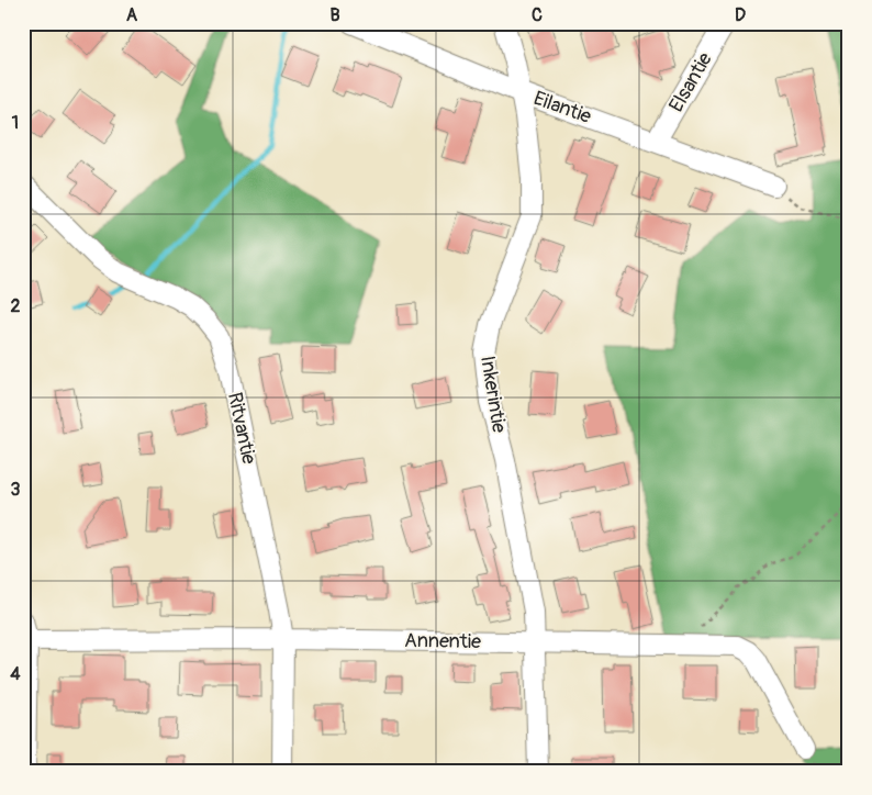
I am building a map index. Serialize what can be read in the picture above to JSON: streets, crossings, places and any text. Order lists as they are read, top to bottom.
{
  "streets": {
    "street": [
      "Elsantie",
      "Eilantie",
      "Inkerintie",
      "Ritvantie",
      "Annentie"
    ]
  },
  "crossings": [
    ["Elsantie", "Eilantie"],
    ["Eilantie", "Inkerintie"],
    ["Inkerintie", "Annentie"],
    ["Ritvantie", "Annentie"]
  ],
  "grid": {
    "columns": [
      "A",
      "B",
      "C",
      "D"
    ],
    "rows": [
      "1",
      "2",
      "3",
      "4"
    ]
  }
}
